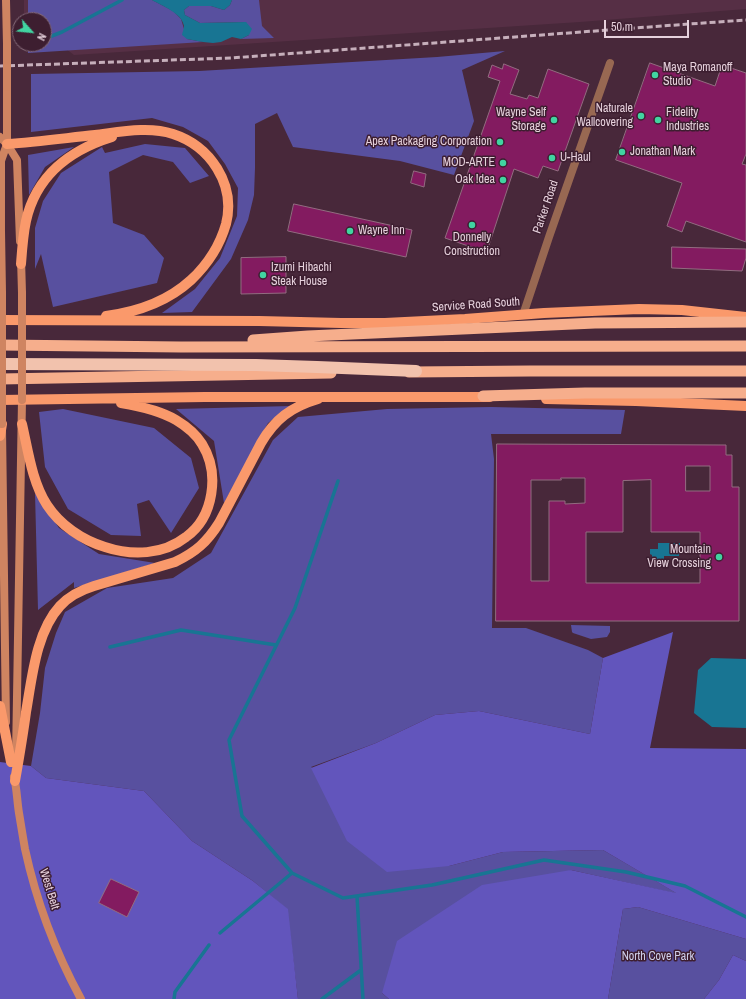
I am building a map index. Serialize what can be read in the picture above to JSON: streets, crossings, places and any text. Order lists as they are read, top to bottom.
{
  "streets": {
    "main road": ["Service Road South", "West Belt"],
    "street": ["Parker Road"]
  },
  "crossings": [
    ["Parker Road", "Service Road South"]
  ],
  "parks": ["North Cove Park"],
  "places": [
    "Maya Romanoff Studio",
    "Naturale Wallcovering",
    "Wayne Self Storage",
    "Fidelity Industries",
    "Apex Packaging Corporation",
    "Jonathan Mark",
    "U-Haul",
    "MOD-ARTE",
    "Oak !dea",
    "Donnelly Construction",
    "Wayne Inn",
    "Izumi Hibachi Steak House",
    "Mountain View Crossing"
  ],
  "scale_bar": "50 m",
  "north": "bottom right"
}
